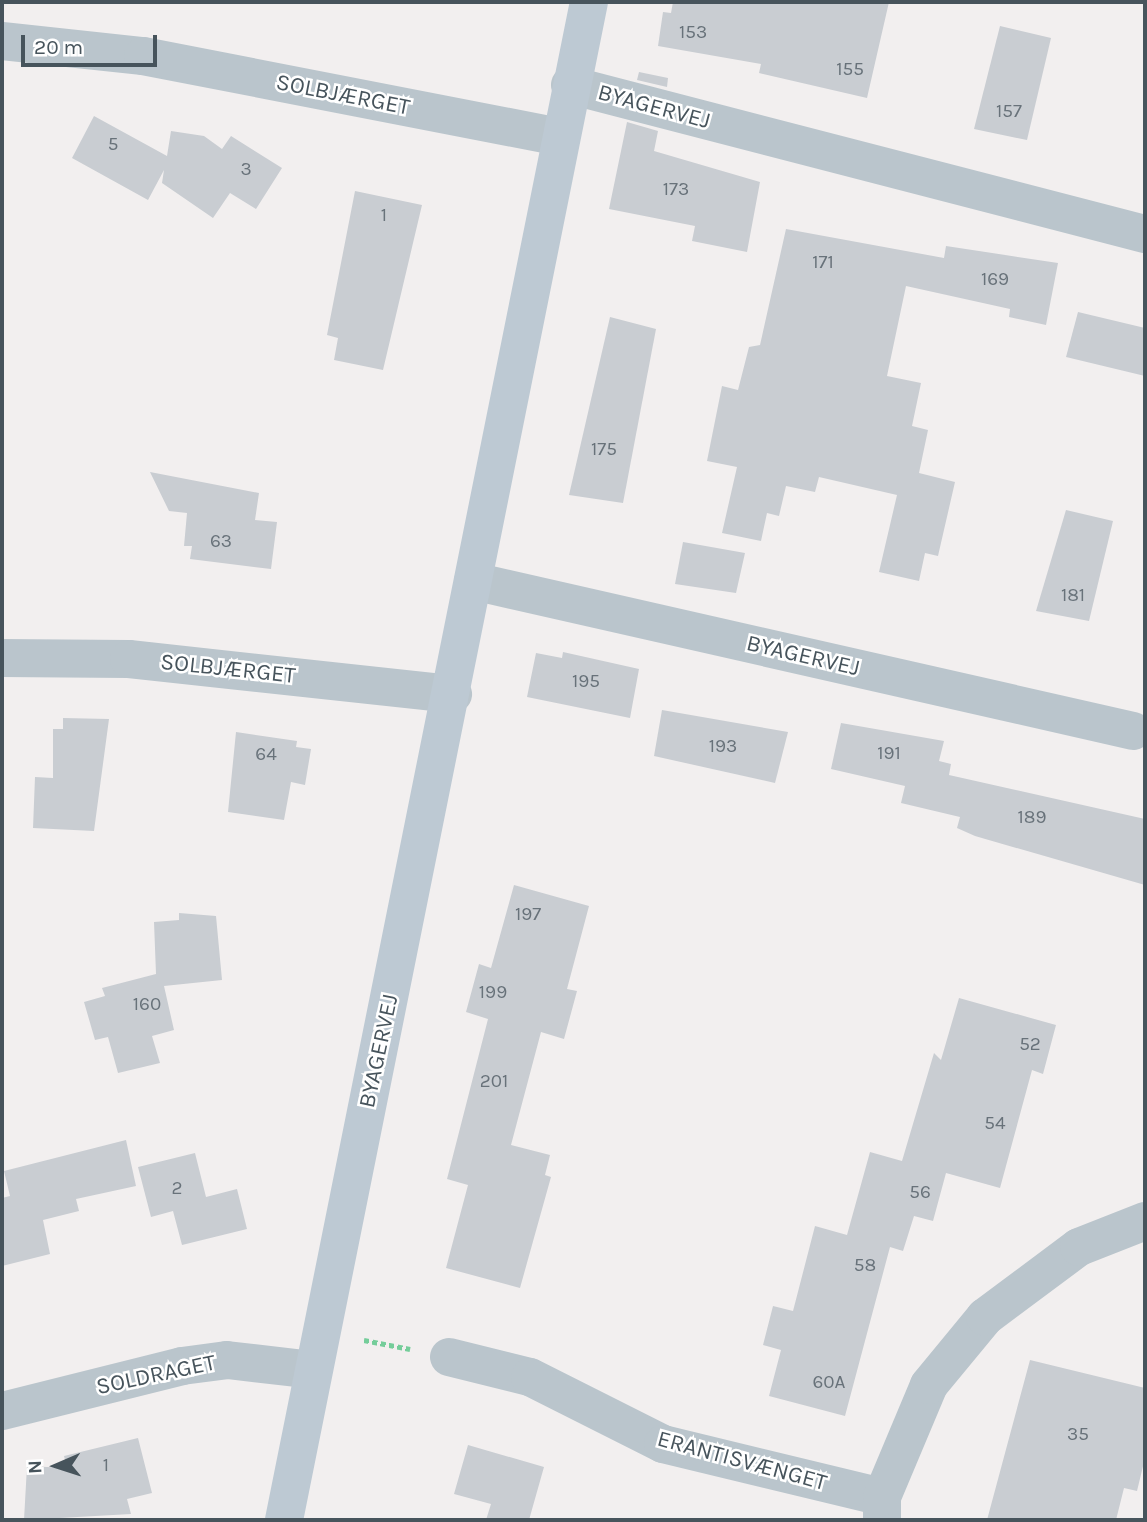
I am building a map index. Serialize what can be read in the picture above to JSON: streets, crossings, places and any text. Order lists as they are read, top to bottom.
{
  "streets": {
    "street": [
      "SOLBJÆRGET",
      "BYAGERVEJ",
      "SOLDRAGET",
      "ERANTISVÆNGET"
    ]
  },
  "crossings": [
    ["SOLBJÆRGET", "BYAGERVEJ"],
    ["BYAGERVEJ", "SOLDRAGET"]
  ],
  "house_numbers": [
    "153",
    "155",
    "157",
    "5",
    "3",
    "173",
    "1",
    "171",
    "169",
    "175",
    "63",
    "181",
    "195",
    "193",
    "191",
    "64",
    "189",
    "197",
    "199",
    "160",
    "52",
    "201",
    "54",
    "2",
    "56",
    "58",
    "60A",
    "35",
    "1"
  ],
  "scale_bar": "20 m",
  "north": "left"
}
